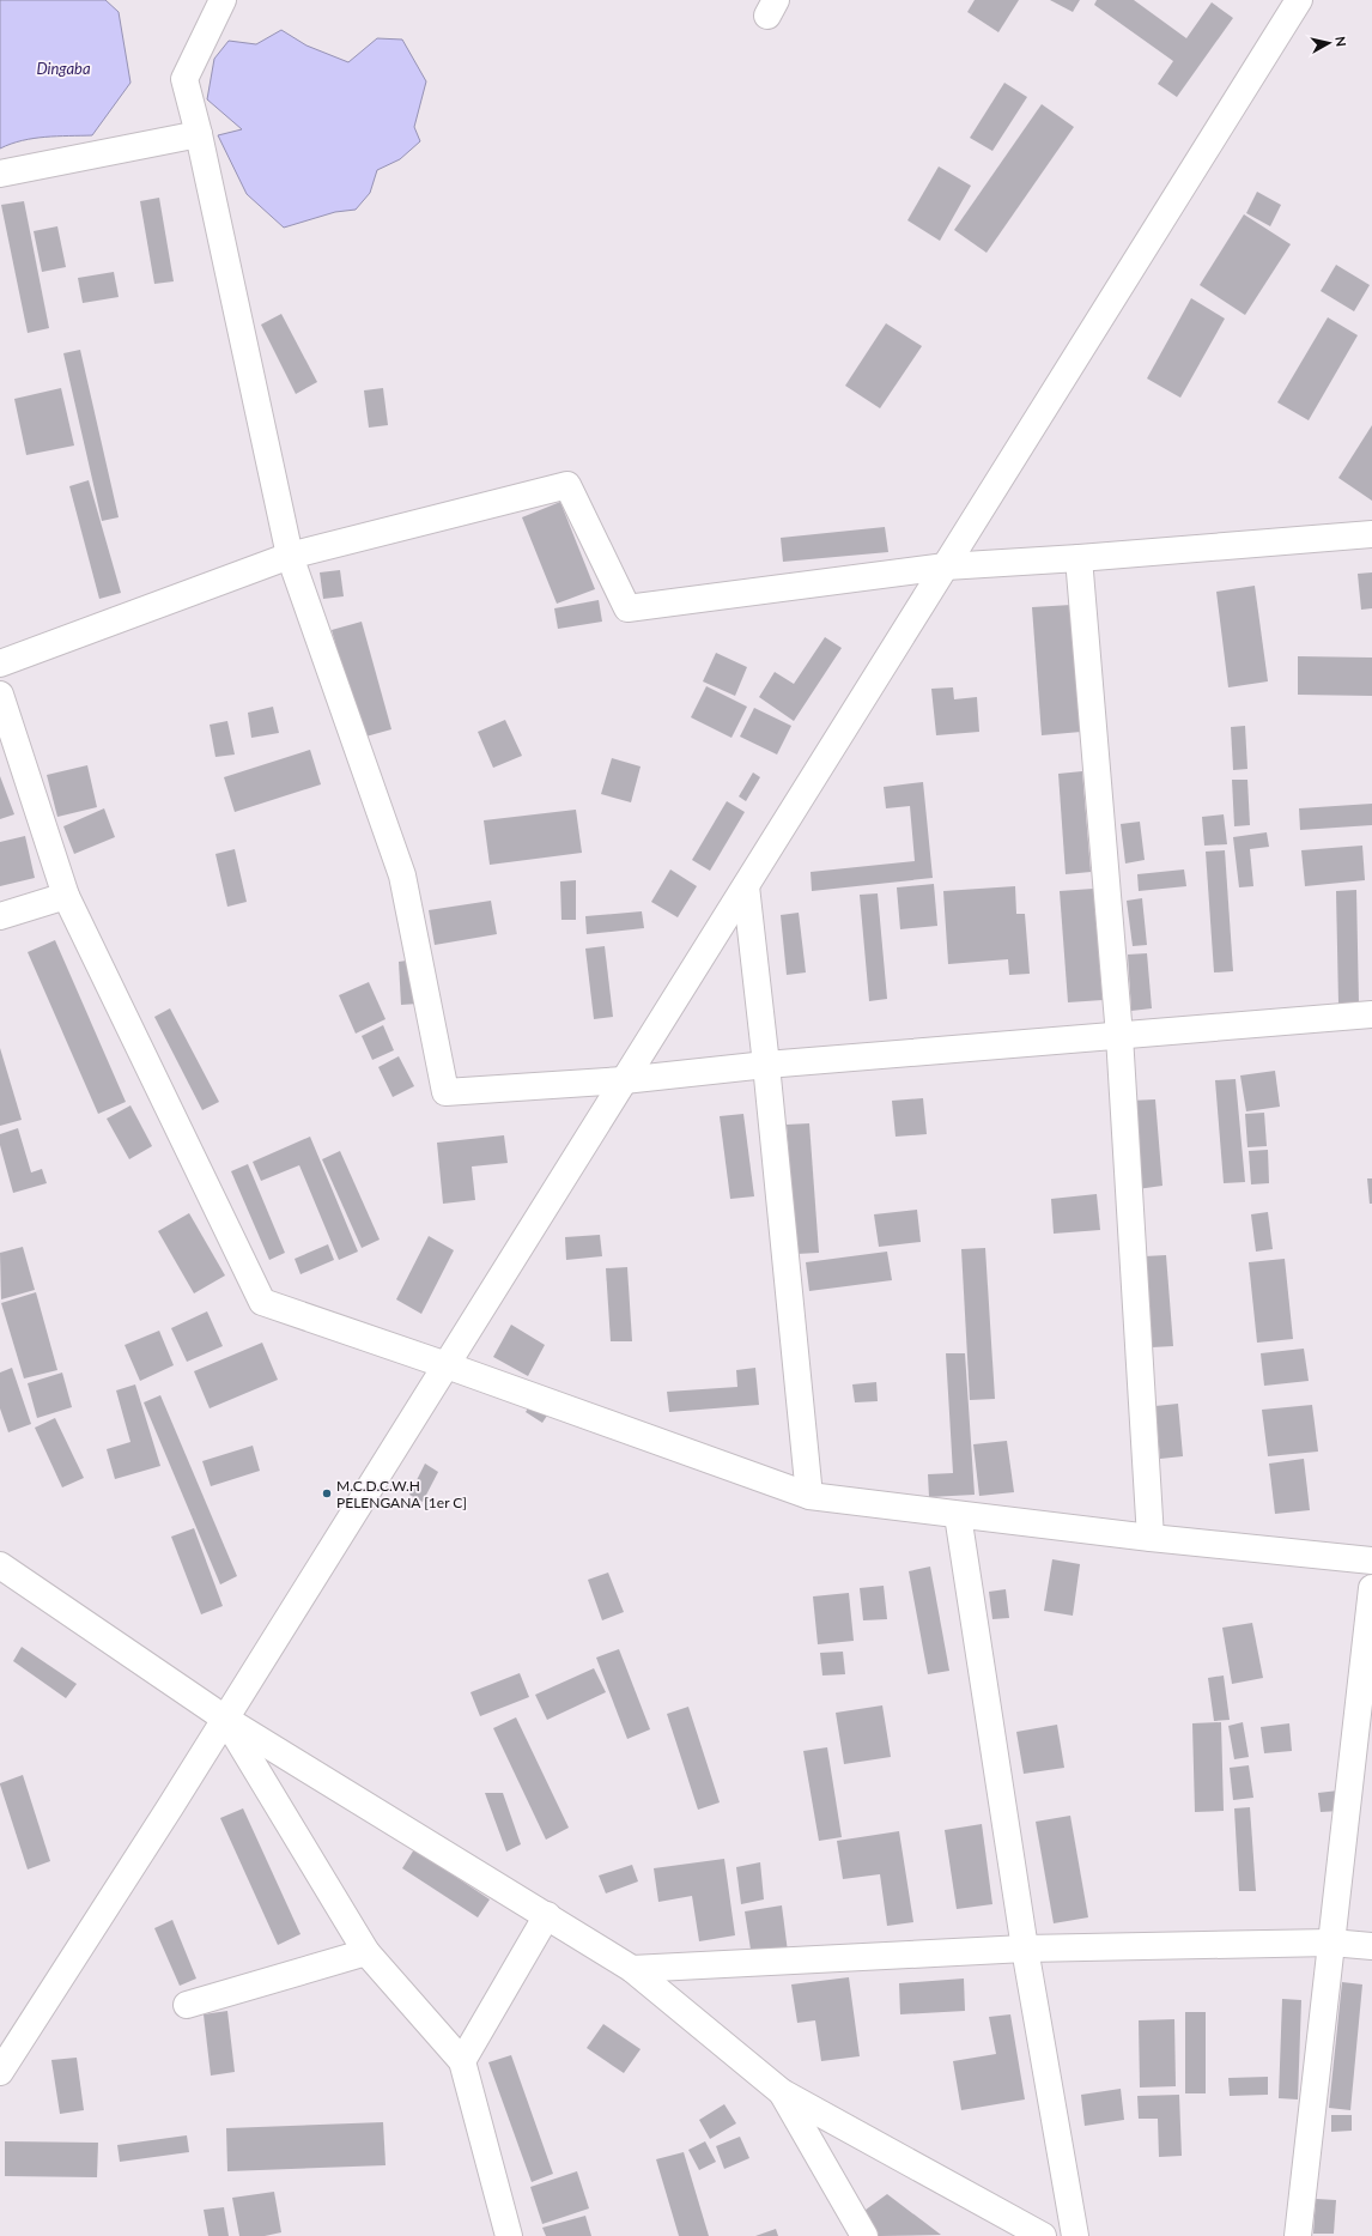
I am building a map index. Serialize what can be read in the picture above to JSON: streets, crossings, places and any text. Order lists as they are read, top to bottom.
{
  "water": ["Dingaba"],
  "places": ["M.C.D.C.W.H PELENGANA [1er C]"],
  "north": "right"
}
